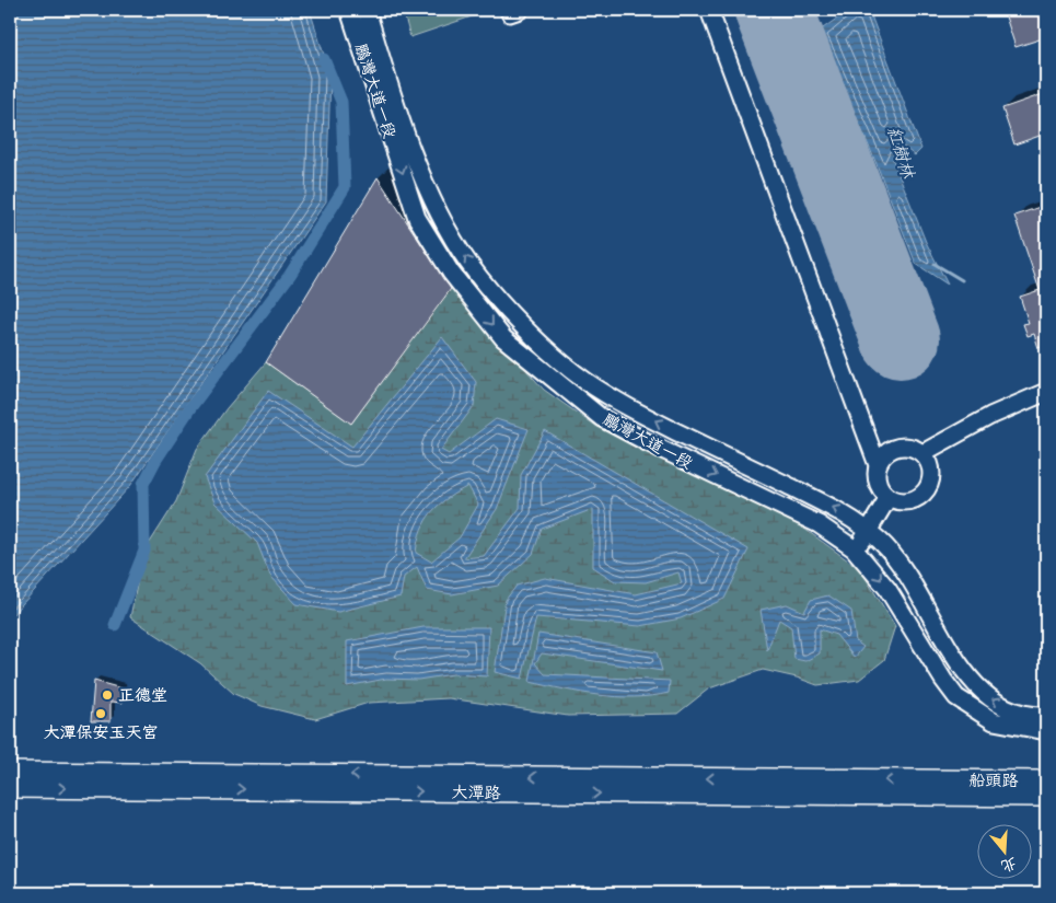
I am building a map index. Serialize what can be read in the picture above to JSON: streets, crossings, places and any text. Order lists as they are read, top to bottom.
{
  "streets": {
    "main road": ["船頭路", "大潭路"],
    "street": ["鵬灣大道一段"]
  },
  "crossings": [
    ["船頭路", "大潭路"]
  ],
  "water": ["紅樹林"],
  "places": ["正德堂", "大潭保安玉天宮"],
  "north": "bottom"
}
